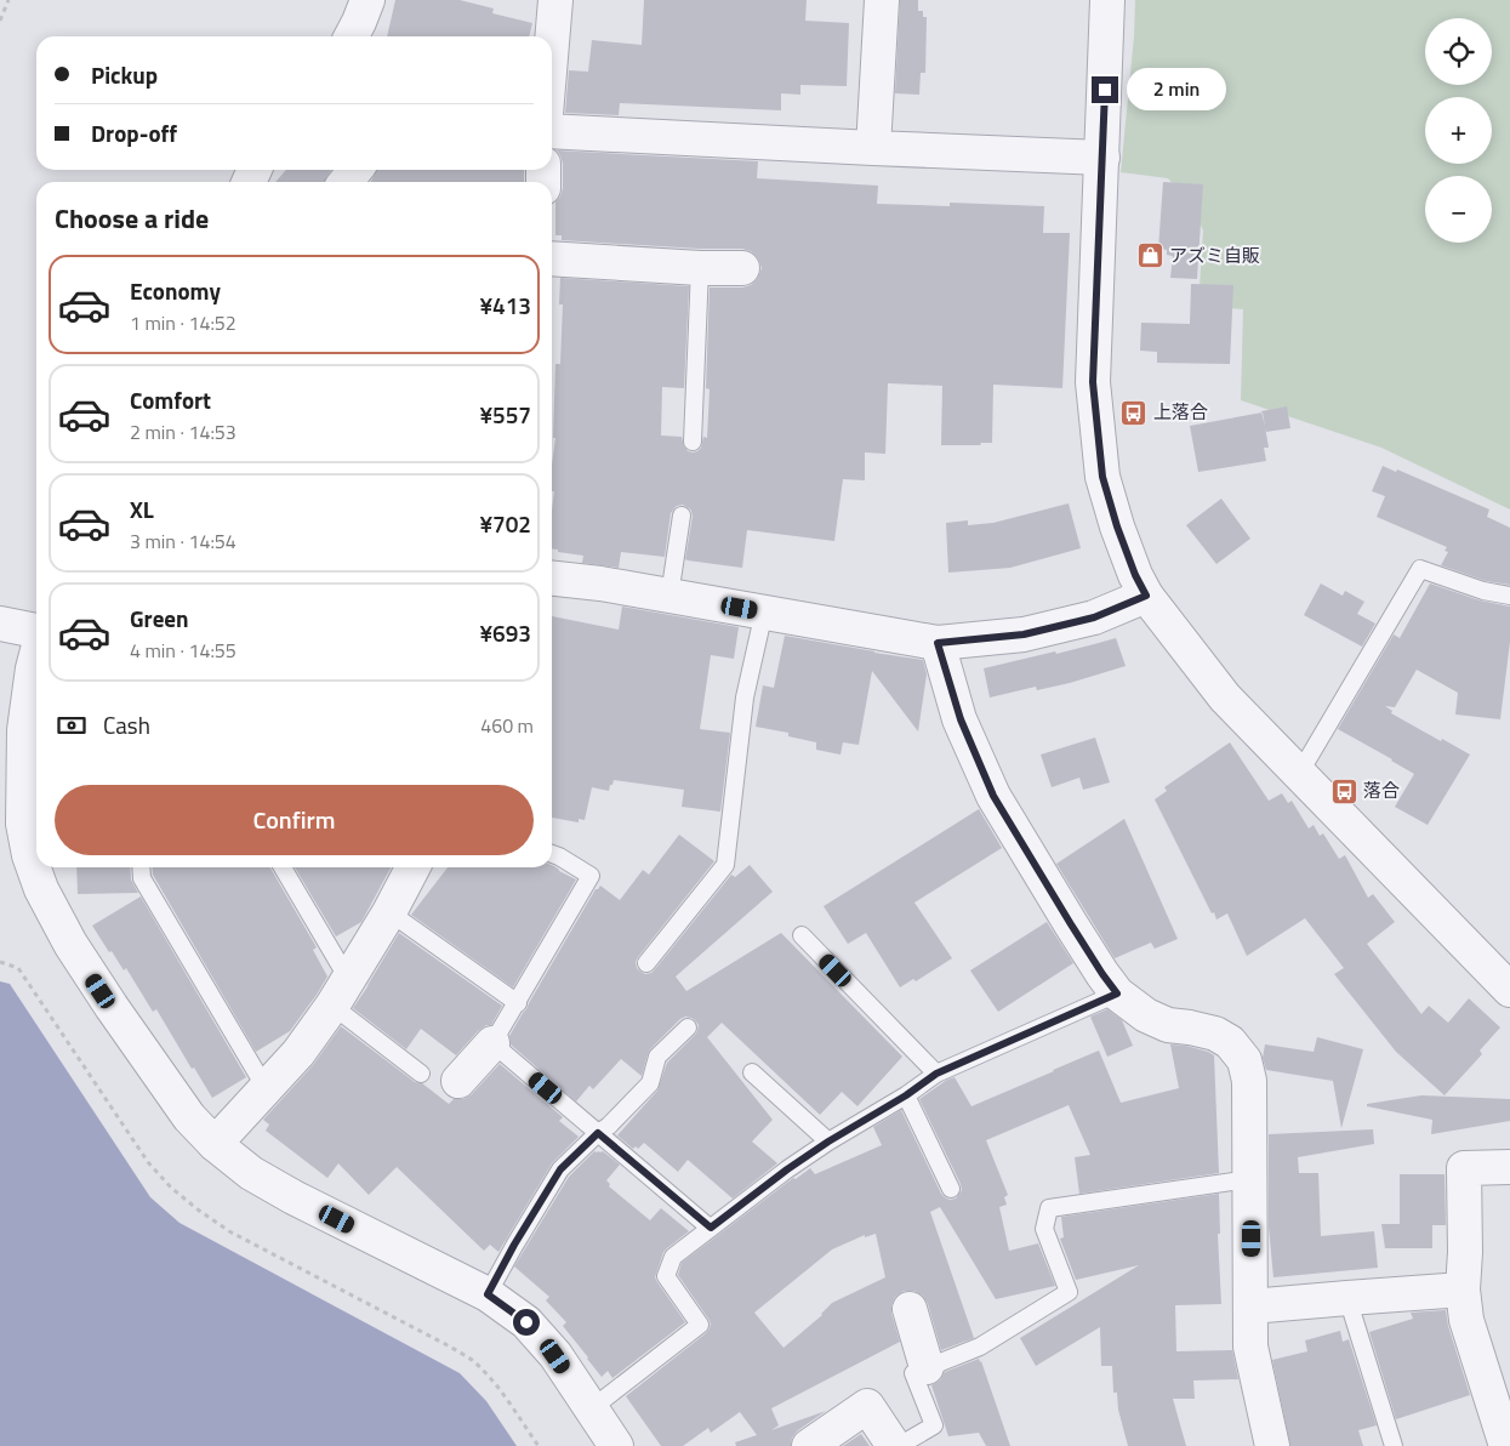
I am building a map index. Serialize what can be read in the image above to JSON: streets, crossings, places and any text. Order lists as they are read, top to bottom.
{
  "places": {
    "shop": ["アズミ自販"],
    "bus stop": ["上落合", "落合"]
  },
  "page": {
    "map_buttons": ["+", "−"],
    "banner": ["Pickup", "Drop-off"],
    "bubble": "2 min",
    "heading": "Choose a ride",
    "list": [
      {
        "name": "Economy",
        "note": "1 min · 14:52",
        "value": "¥413"
      },
      {
        "name": "Comfort",
        "note": "2 min · 14:53",
        "value": "¥557"
      },
      {
        "name": "XL",
        "note": "3 min · 14:54",
        "value": "¥702"
      },
      {
        "name": "Green",
        "note": "4 min · 14:55",
        "value": "¥693"
      }
    ],
    "pay": ["Cash", "460 m"],
    "buttons": "Confirm"
  }
}
